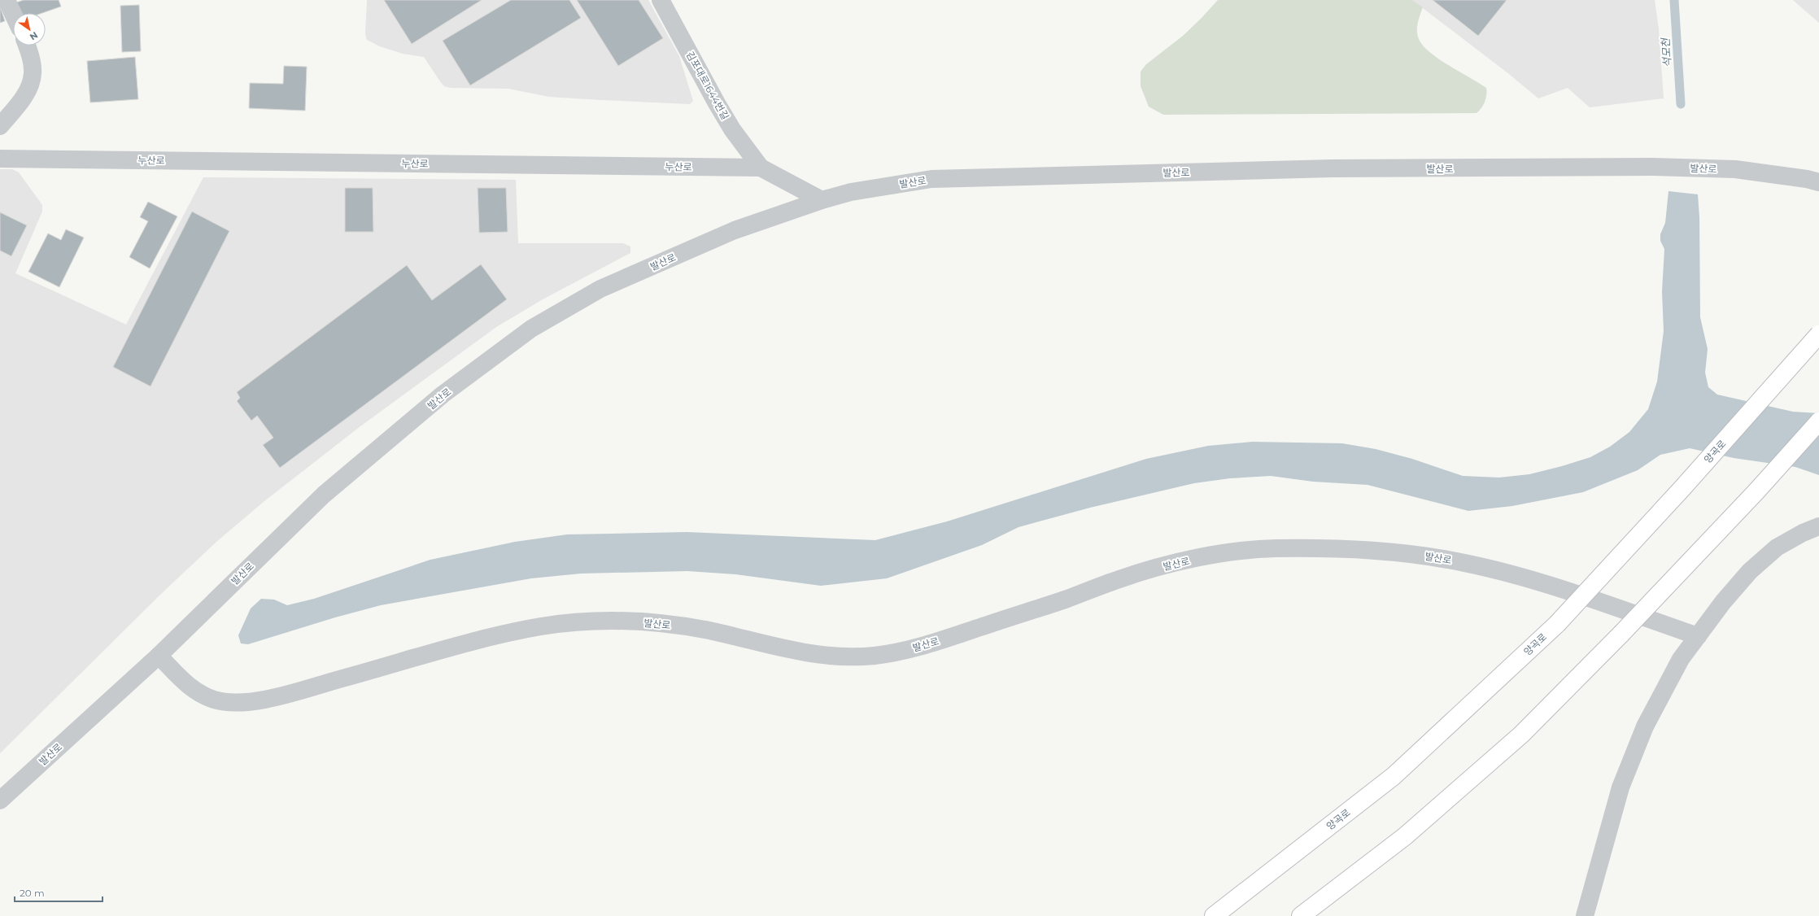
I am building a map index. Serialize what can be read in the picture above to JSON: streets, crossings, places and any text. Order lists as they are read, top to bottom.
{
  "streets": {
    "highway": ["양곡로"],
    "street": ["김포대로1644번길", "누산로", "발산로"]
  },
  "crossings": [
    ["김포대로1644번길", "누산로"],
    ["누산로", "발산로"]
  ],
  "water": ["석모천"],
  "scale_bar": "20 m",
  "north": "bottom right"
}
